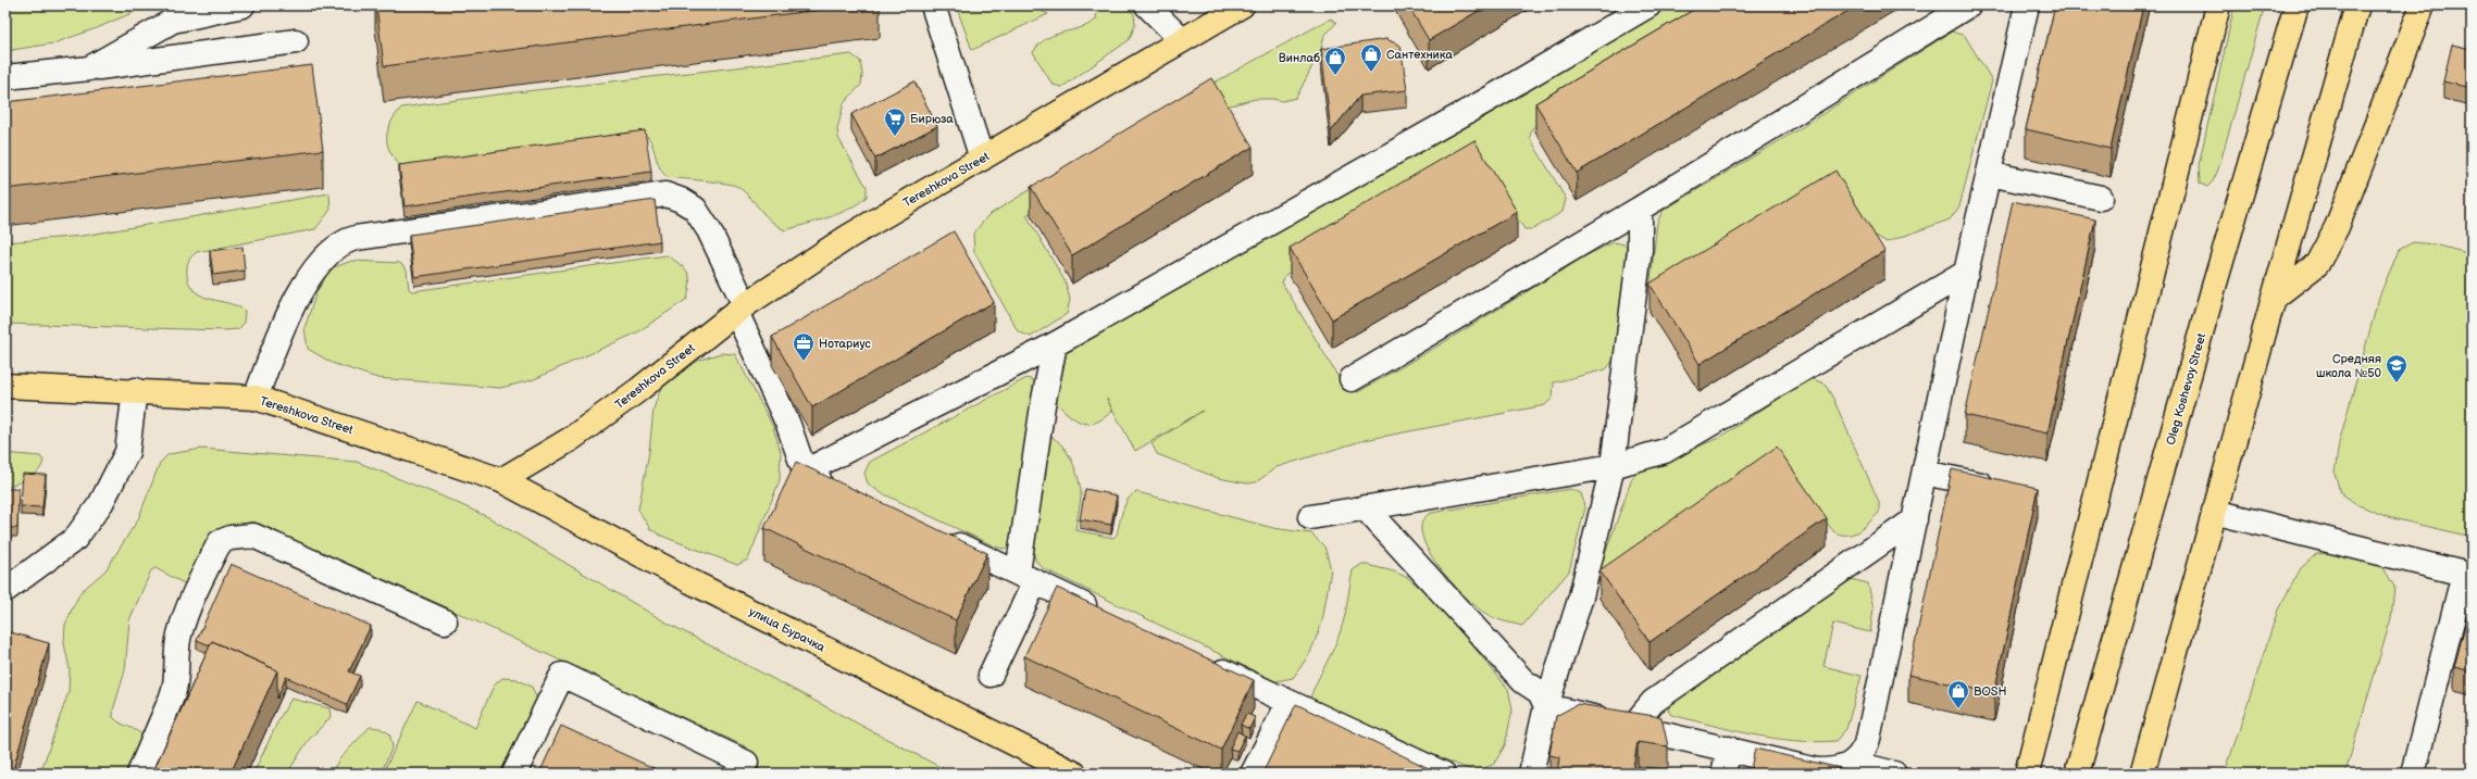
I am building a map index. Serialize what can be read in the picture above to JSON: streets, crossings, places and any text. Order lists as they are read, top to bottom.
{
  "streets": {
    "main road": ["Tereshkova Street", "Oleg Koshevoy Street", "улица Бурачка"]
  },
  "crossings": [
    ["Tereshkova Street", "улица Бурачка"]
  ],
  "places": {
    "shop": ["Сантехника", "Винлаб", "BOSH"],
    "supermarket": ["Бирюза"],
    "office": ["Нотариус"],
    "school or university": ["Средняя школа №50"]
  }
}
